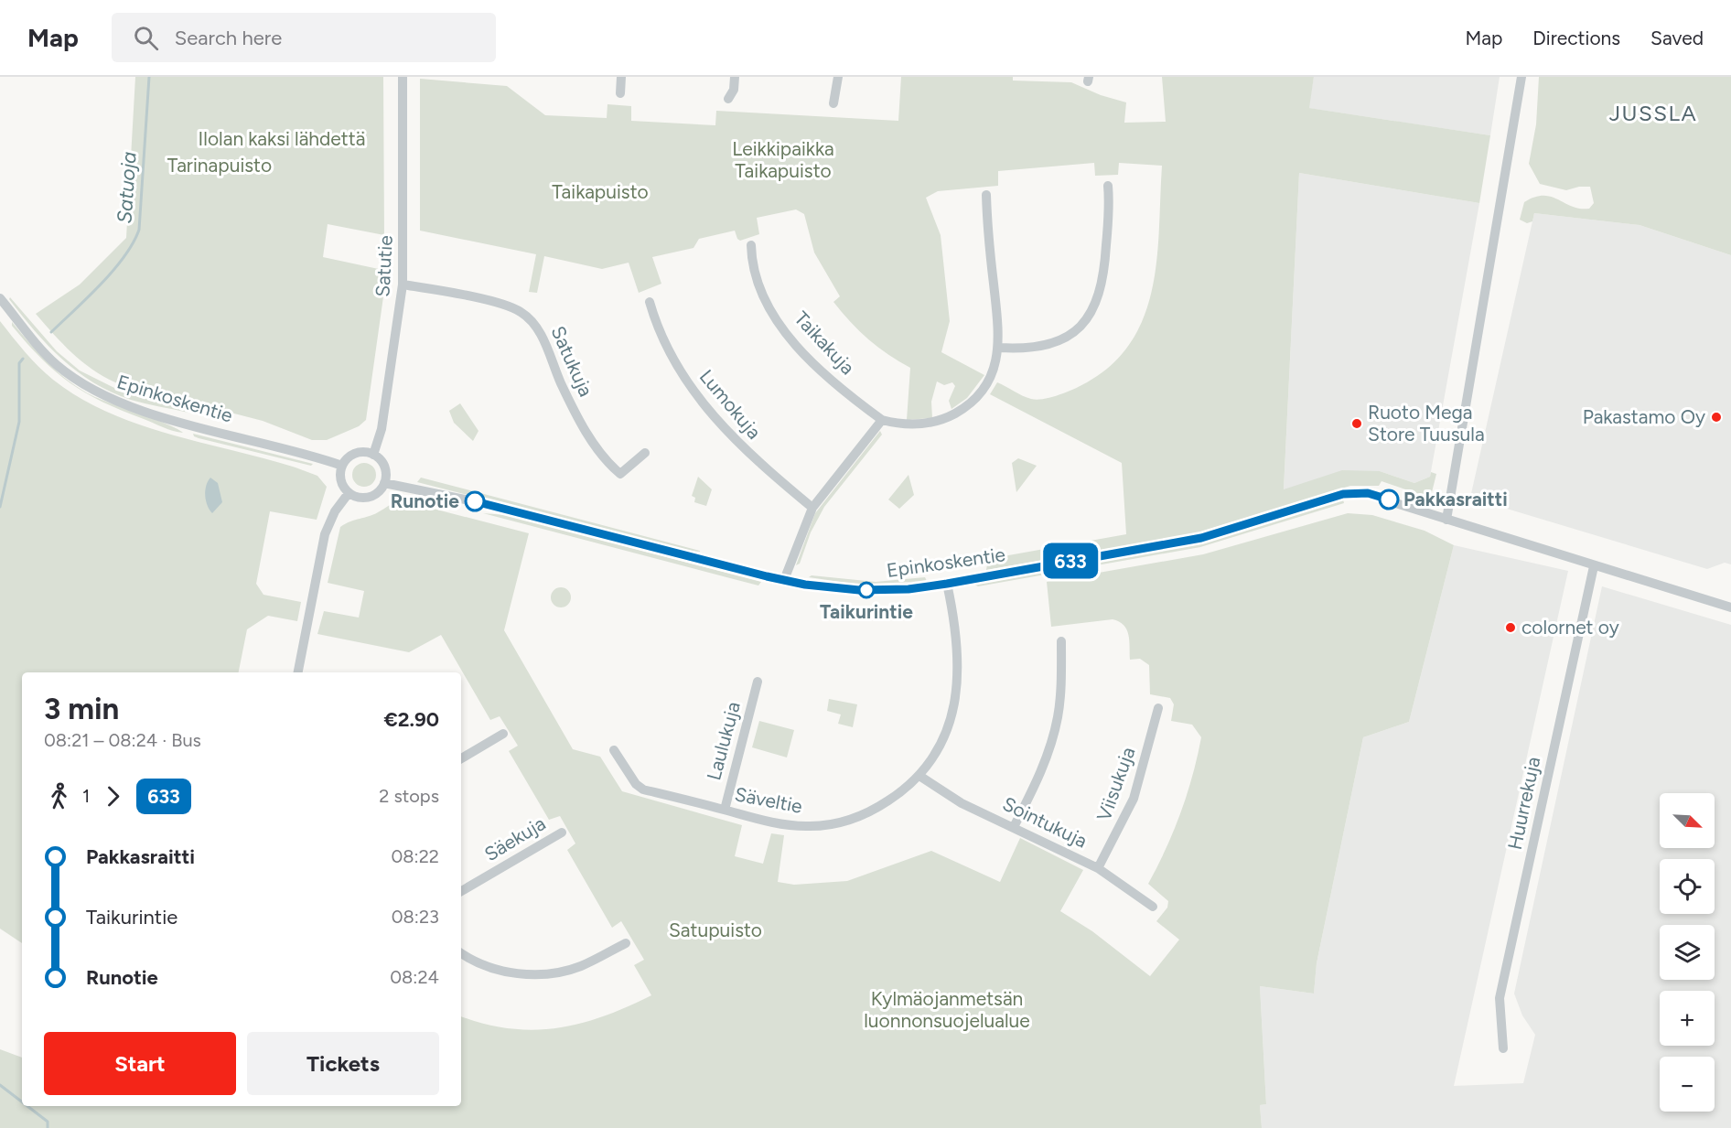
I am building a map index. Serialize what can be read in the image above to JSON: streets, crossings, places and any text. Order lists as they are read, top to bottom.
{
  "streets": {
    "street": [
      "Satutie",
      "Taikakuja",
      "Satukuja",
      "Epinkoskentie",
      "Lumokuja",
      "Laulukuja",
      "Viisukuja",
      "Säveltie",
      "Huurrekuja",
      "Sointukuja",
      "Säekuja"
    ]
  },
  "crossings": [
    ["Satutie", "Satukuja"],
    ["Satutie", "Epinkoskentie"],
    ["Epinkoskentie", "Säveltie"],
    ["Laulukuja", "Säveltie"],
    ["Viisukuja", "Sointukuja"],
    ["Säveltie", "Sointukuja"]
  ],
  "districts": ["JUSSLA"],
  "water": ["Satuoja"],
  "parks": [
    "Ilolan kaksi lähdettä",
    "Leikkipaikka Taikapuisto",
    "Tarinapuisto",
    "Taikapuisto",
    "Satupuisto",
    "Kylmäojanmetsän luonnonsuojelualue"
  ],
  "places": [
    "Pakastamo Oy",
    "Ruoto Mega Store Tuusula",
    "Pakkasraitti",
    "Runotie",
    "Taikurintie",
    "colornet oy"
  ],
  "lines": ["bus line 633"],
  "north": "bottom right",
  "page": {
    "header": "Map",
    "search": "Search here",
    "nav": ["Map", "Directions", "Saved"],
    "on_map": "633",
    "heading": ["3 min", "08:21 – 08:24 · Bus", "€2.90"],
    "legs": ["1", "633", "2 stops"],
    "map_buttons": ["+", "−"],
    "list": [
      {
        "name": "Pakkasraitti",
        "value": "08:22"
      },
      {
        "name": "Taikurintie",
        "value": "08:23"
      },
      {
        "name": "Runotie",
        "value": "08:24"
      }
    ],
    "buttons": ["Start", "Tickets"]
  }
}
